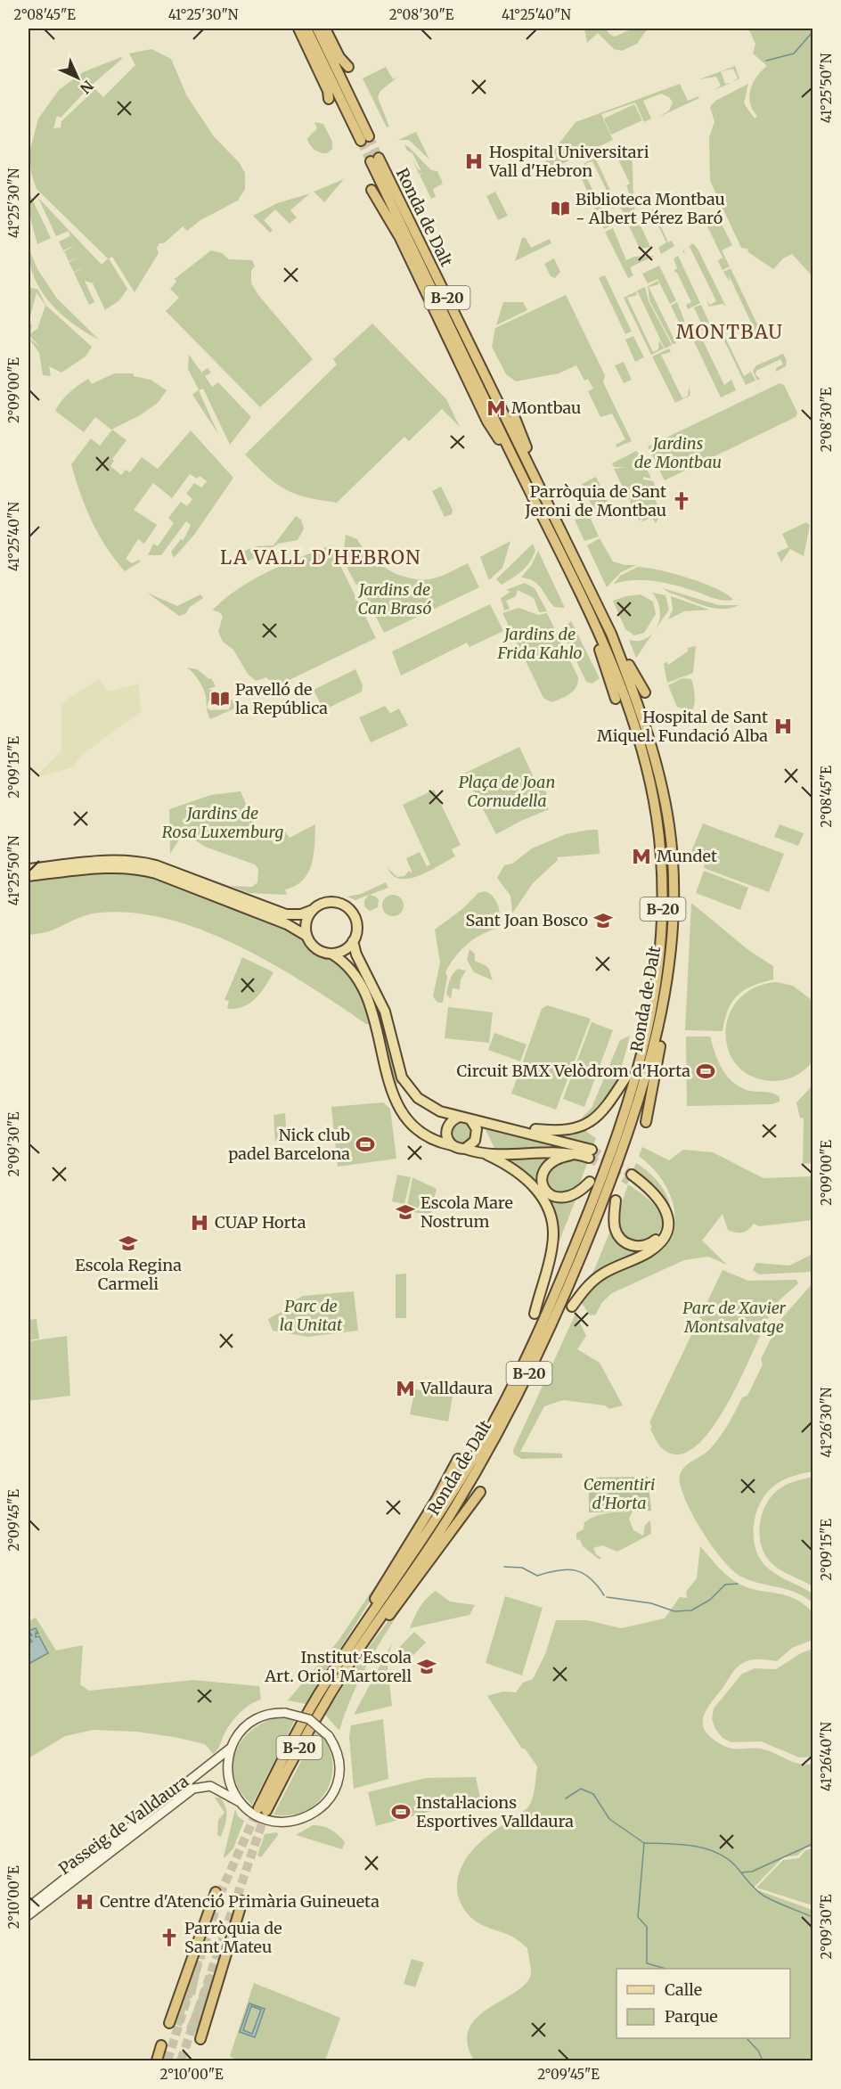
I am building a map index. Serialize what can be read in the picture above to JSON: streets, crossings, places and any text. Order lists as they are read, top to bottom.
{
  "streets": {
    "highway": ["Ronda de Dalt", "B-20"],
    "main road": ["Passeig de Valldaura"]
  },
  "districts": ["MONTBAU", "LA VALL D'HEBRON"],
  "parks": [
    "Jardins de Montbau",
    "Jardins de Can Brasó",
    "Jardins de Frida Kahlo",
    "Plaça de Joan Cornudella",
    "Jardins de Rosa Luxemburg",
    "Parc de la Unitat",
    "Parc de Xavier Montsalvatge",
    "Cementiri d'Horta"
  ],
  "places": {
    "hospital": [
      "Hospital Universitari Vall d'Hebron",
      "Hospital de Sant Miquel. Fundació Alba",
      "CUAP Horta",
      "Centre d'Atenció Primària Guineueta"
    ],
    "library": ["Biblioteca Montbau - Albert Pérez Baró", "Pavelló de la República"],
    "metro station": ["Montbau", "Mundet", "Valldaura"],
    "church": ["Parròquia de Sant Jeroni de Montbau", "Parròquia de Sant Mateu"],
    "school or university": [
      "Sant Joan Bosco",
      "Escola Mare Nostrum",
      "Escola Regina Carmeli",
      "Institut Escola Art. Oriol Martorell"
    ],
    "sports": ["Circuit BMX Velòdrom d'Horta", "Nick club padel Barcelona", "Instal·lacions Esportives Valldaura"]
  },
  "legend": ["Calle", "Parque"],
  "north": "bottom right",
  "coordinates": [
    "2°08'45\"E",
    "41°25'30\"N",
    "2°08'30\"E",
    "41°25'40\"N",
    "41°25'50\"N",
    "2°09'00\"E",
    "2°09'15\"E",
    "2°09'30\"E",
    "41°26'30\"N",
    "2°09'45\"E",
    "41°26'40\"N",
    "2°10'00\"E"
  ]
}
